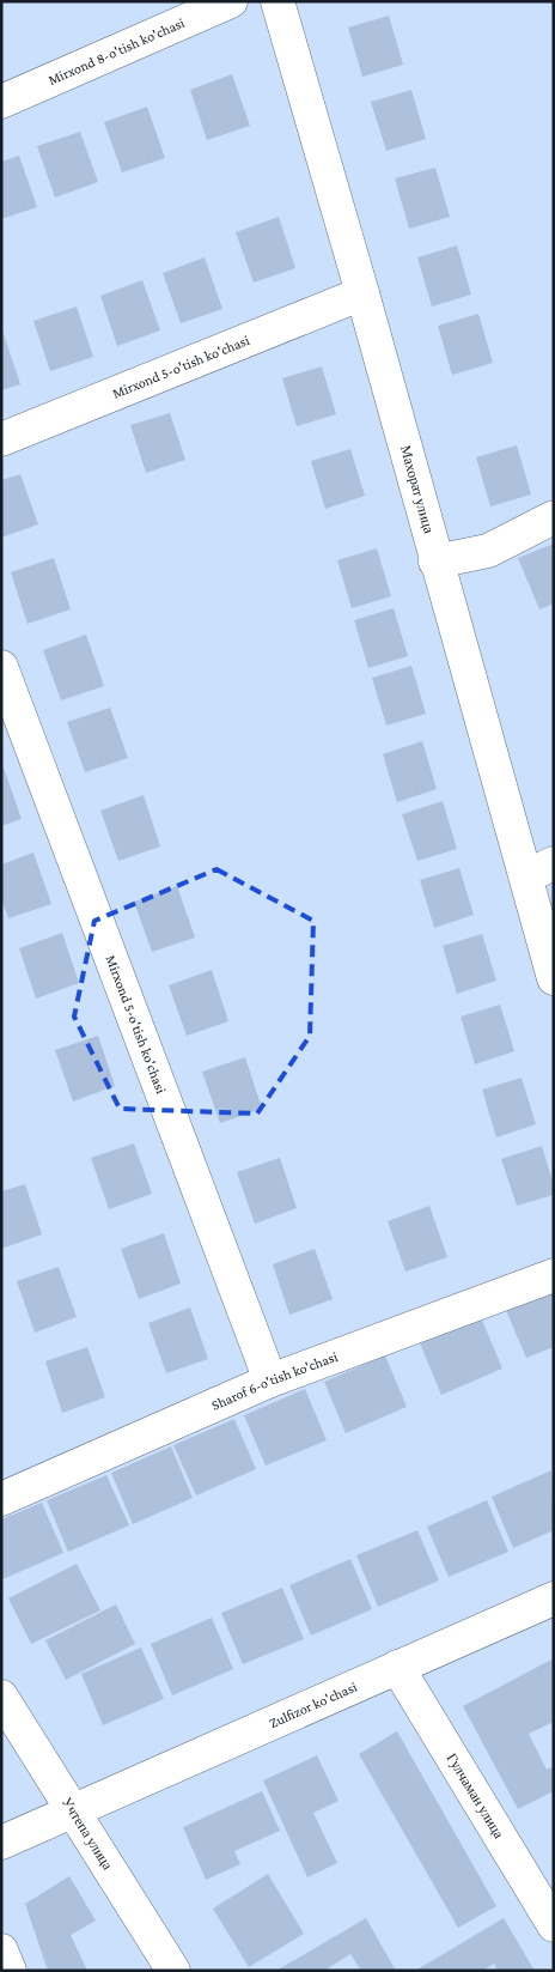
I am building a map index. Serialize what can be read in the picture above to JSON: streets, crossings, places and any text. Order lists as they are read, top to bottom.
{
  "streets": {
    "street": [
      "Mirxond 8-o'tish ko'chasi",
      "Mirxond 5-o'tish ko'chasi",
      "Махорат улица",
      "Sharof 6-o'tish ko'chasi",
      "Zulfizor ko'chasi",
      "Гулчаман улица",
      "Учтепа улица"
    ]
  },
  "crossings": [
    ["Mirxond 5-o'tish ko'chasi", "Махорат улица"],
    ["Mirxond 5-o'tish ko'chasi", "Sharof 6-o'tish ko'chasi"],
    ["Zulfizor ko'chasi", "Гулчаман улица"],
    ["Zulfizor ko'chasi", "Учтепа улица"]
  ]
}
